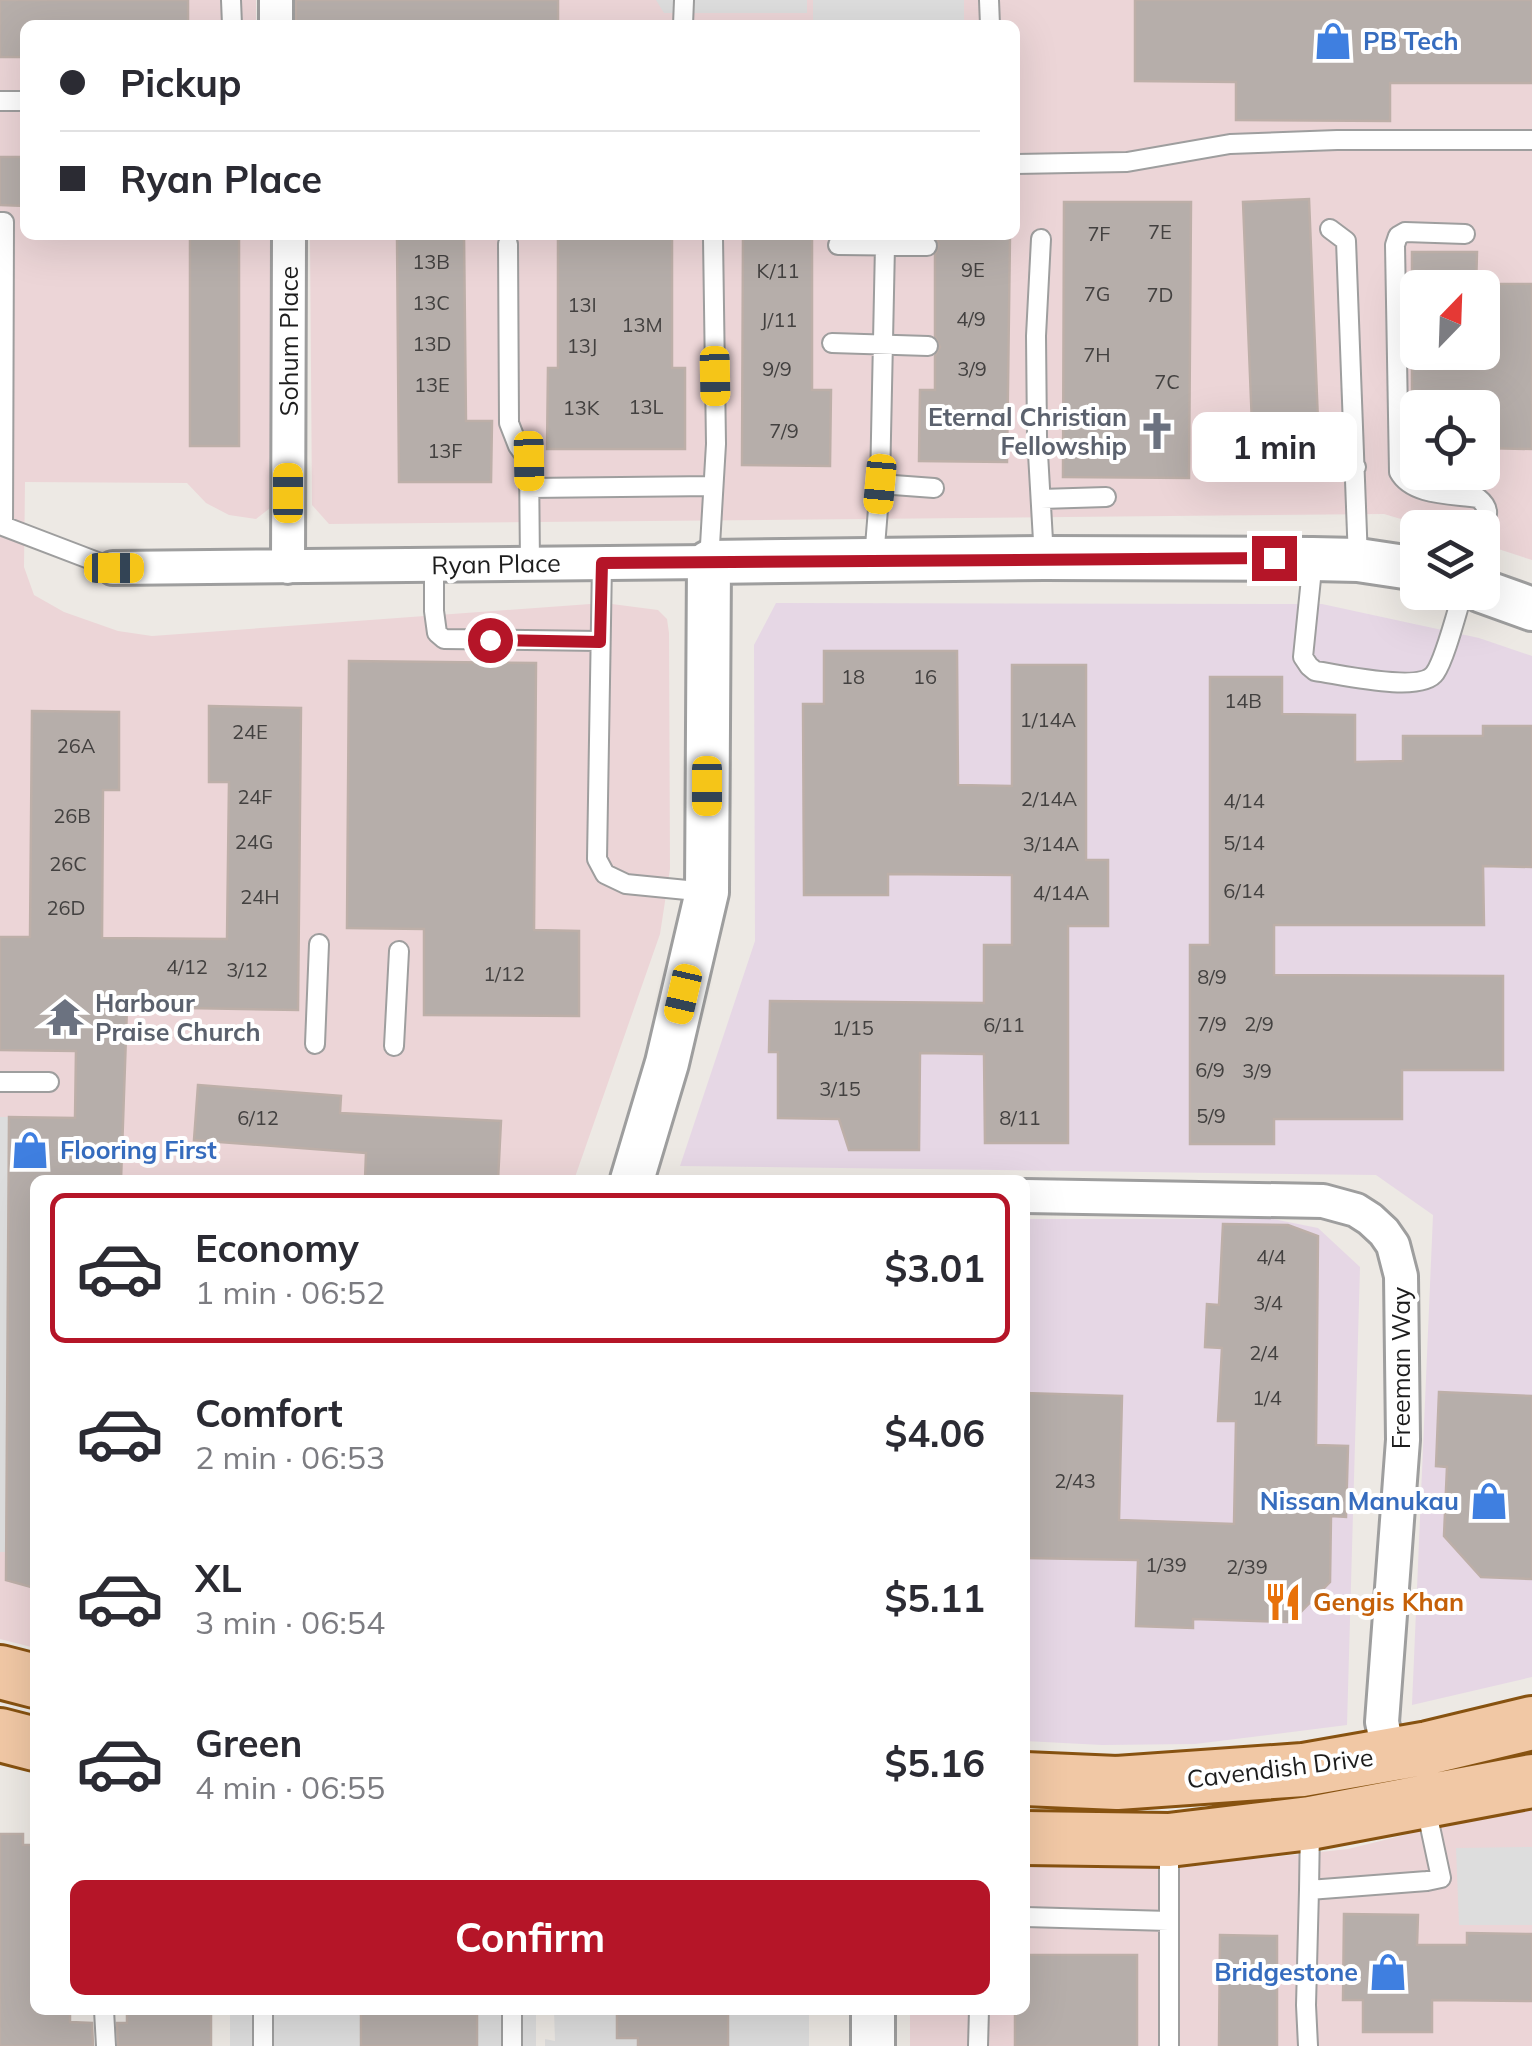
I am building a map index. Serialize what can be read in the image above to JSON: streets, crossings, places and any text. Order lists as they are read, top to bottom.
{
  "streets": {
    "main road": ["Cavendish Drive"],
    "street": ["Sohum Place", "Ryan Place", "Freeman Way"]
  },
  "crossings": [
    ["Sohum Place", "Ryan Place"],
    ["Freeman Way", "Cavendish Drive"]
  ],
  "places": {
    "shop": [
      "PB Tech",
      "Flooring First",
      "Nissan Manukau",
      "Bridgestone"
    ],
    "church": ["Eternal Christian Fellowship"],
    "temple": ["Harbour Praise Church"],
    "restaurant": ["Gengis Khan"]
  },
  "house_numbers": [
    "7E",
    "7F",
    "13B",
    "9E",
    "K/11",
    "7G",
    "7D",
    "13C",
    "13I",
    "4/9",
    "J/11",
    "13M",
    "13D",
    "13J",
    "7H",
    "9/9",
    "3/9",
    "7C",
    "13E",
    "13L",
    "13K",
    "7/9",
    "13F",
    "18",
    "16",
    "14B",
    "1/14A",
    "24E",
    "26A",
    "24F",
    "2/14A",
    "4/14",
    "26B",
    "24G",
    "5/14",
    "3/14A",
    "26C",
    "6/14",
    "4/14A",
    "24H",
    "26D",
    "4/12",
    "3/12",
    "1/12",
    "8/9",
    "7/9",
    "2/9",
    "6/11",
    "1/15",
    "6/9",
    "3/9",
    "3/15",
    "5/9",
    "6/12",
    "8/11",
    "4/4",
    "3/4",
    "2/4",
    "1/4",
    "2/43",
    "1/39",
    "2/39"
  ],
  "north": "top right",
  "page": {
    "banner": ["Pickup", "Ryan Place"],
    "bubble": "1 min",
    "list": [
      {
        "name": "Economy",
        "note": "1 min · 06:52",
        "value": "$3.01"
      },
      {
        "name": "Comfort",
        "note": "2 min · 06:53",
        "value": "$4.06"
      },
      {
        "name": "XL",
        "note": "3 min · 06:54",
        "value": "$5.11"
      },
      {
        "name": "Green",
        "note": "4 min · 06:55",
        "value": "$5.16"
      }
    ],
    "buttons": "Confirm"
  }
}
